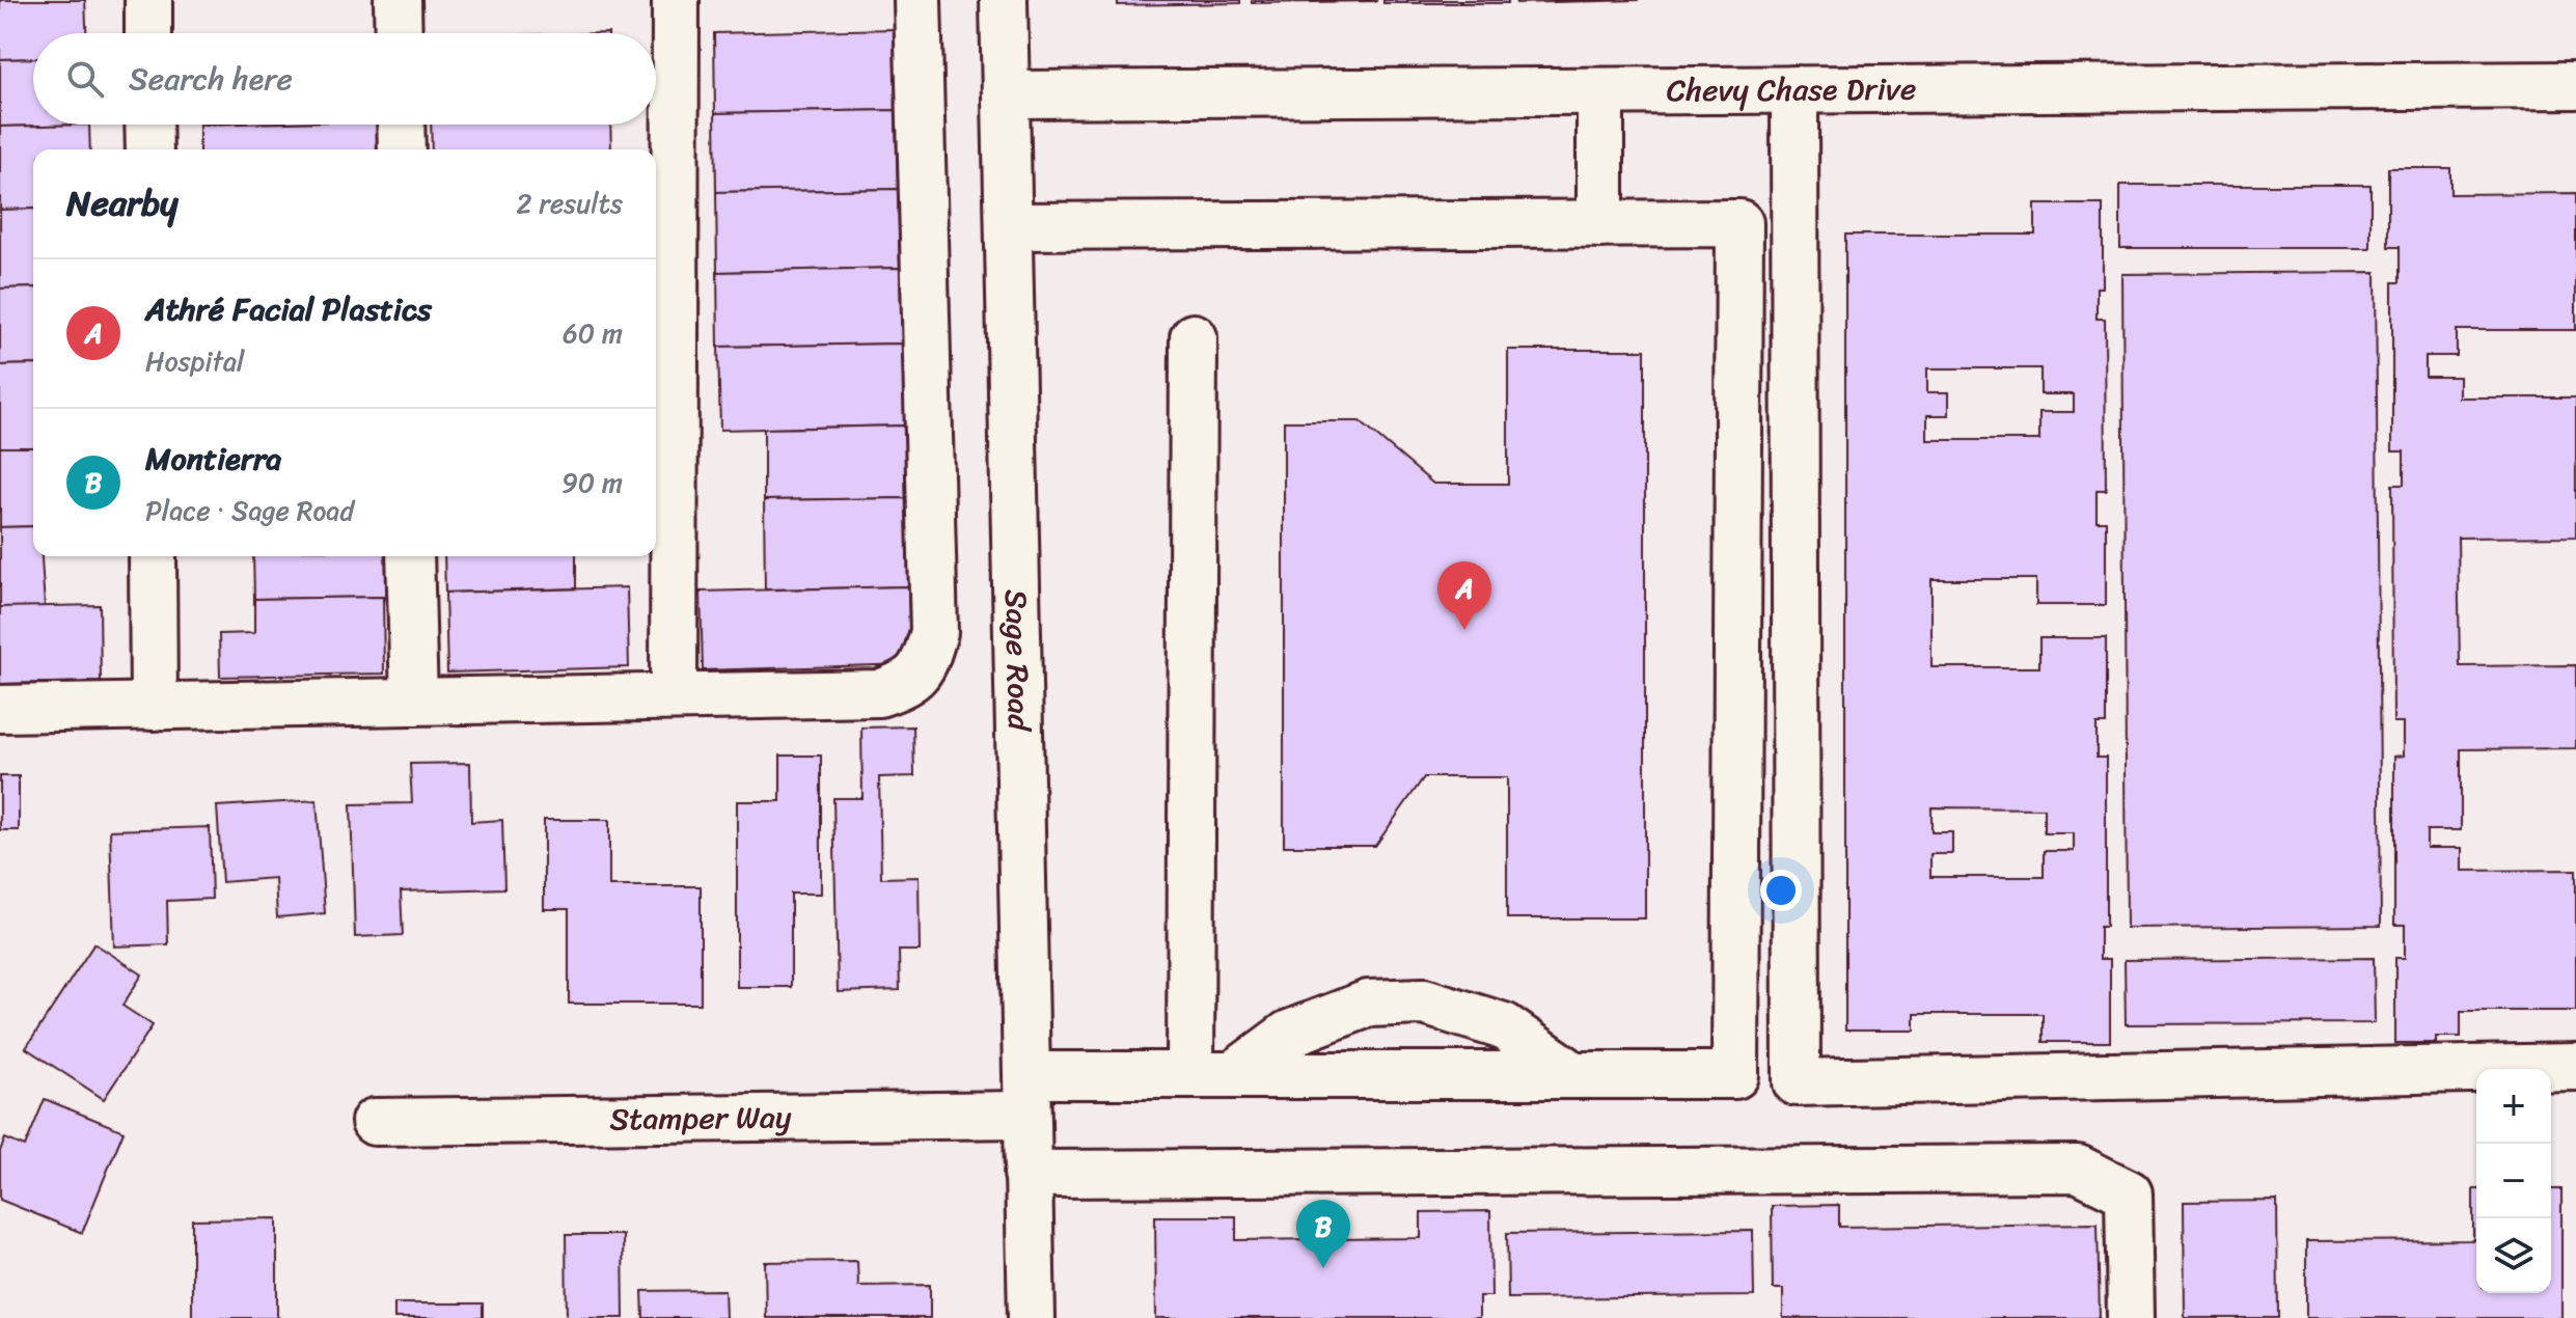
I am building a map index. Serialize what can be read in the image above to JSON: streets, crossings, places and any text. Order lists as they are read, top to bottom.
{
  "streets": {
    "street": ["Chevy Chase Drive", "Sage Road", "Stamper Way"]
  },
  "crossings": [
    ["Chevy Chase Drive", "Sage Road"],
    ["Sage Road", "Stamper Way"]
  ],
  "page": {
    "search": "Search here",
    "heading": ["Nearby", "2 results"],
    "list": [
      {
        "mark": "A",
        "name": "Athré Facial Plastics",
        "note": "Hospital",
        "value": "60 m"
      },
      {
        "mark": "B",
        "name": "Montierra",
        "note": "Place · Sage Road",
        "value": "90 m"
      }
    ],
    "pins": ["A", "B"],
    "map_buttons": ["+", "−"]
  }
}
